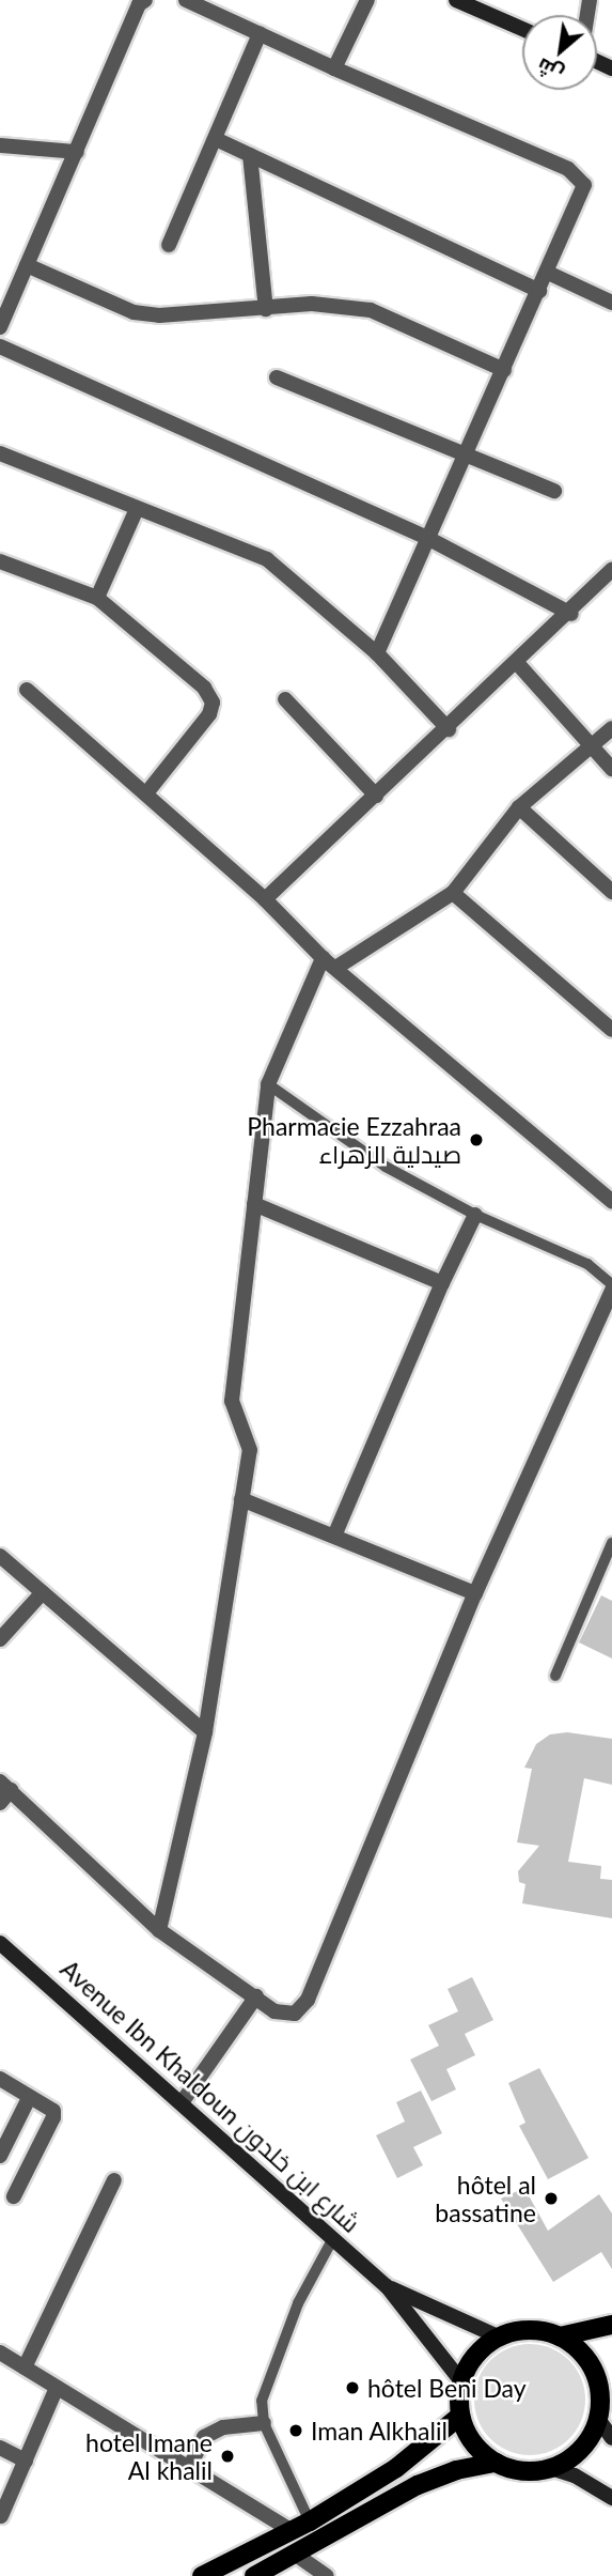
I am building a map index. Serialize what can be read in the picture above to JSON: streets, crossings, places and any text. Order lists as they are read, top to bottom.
{
  "streets": {
    "street": ["Avenue Ibn Khaldoun شارع ابن خلدون"]
  },
  "places": [
    "Pharmacie Ezzahraa صيدلية الزهراء",
    "hôtel al bassatine",
    "hôtel Beni Day",
    "Iman Alkhalil",
    "hotel Imane Al khalil"
  ],
  "north": "bottom left"
}
